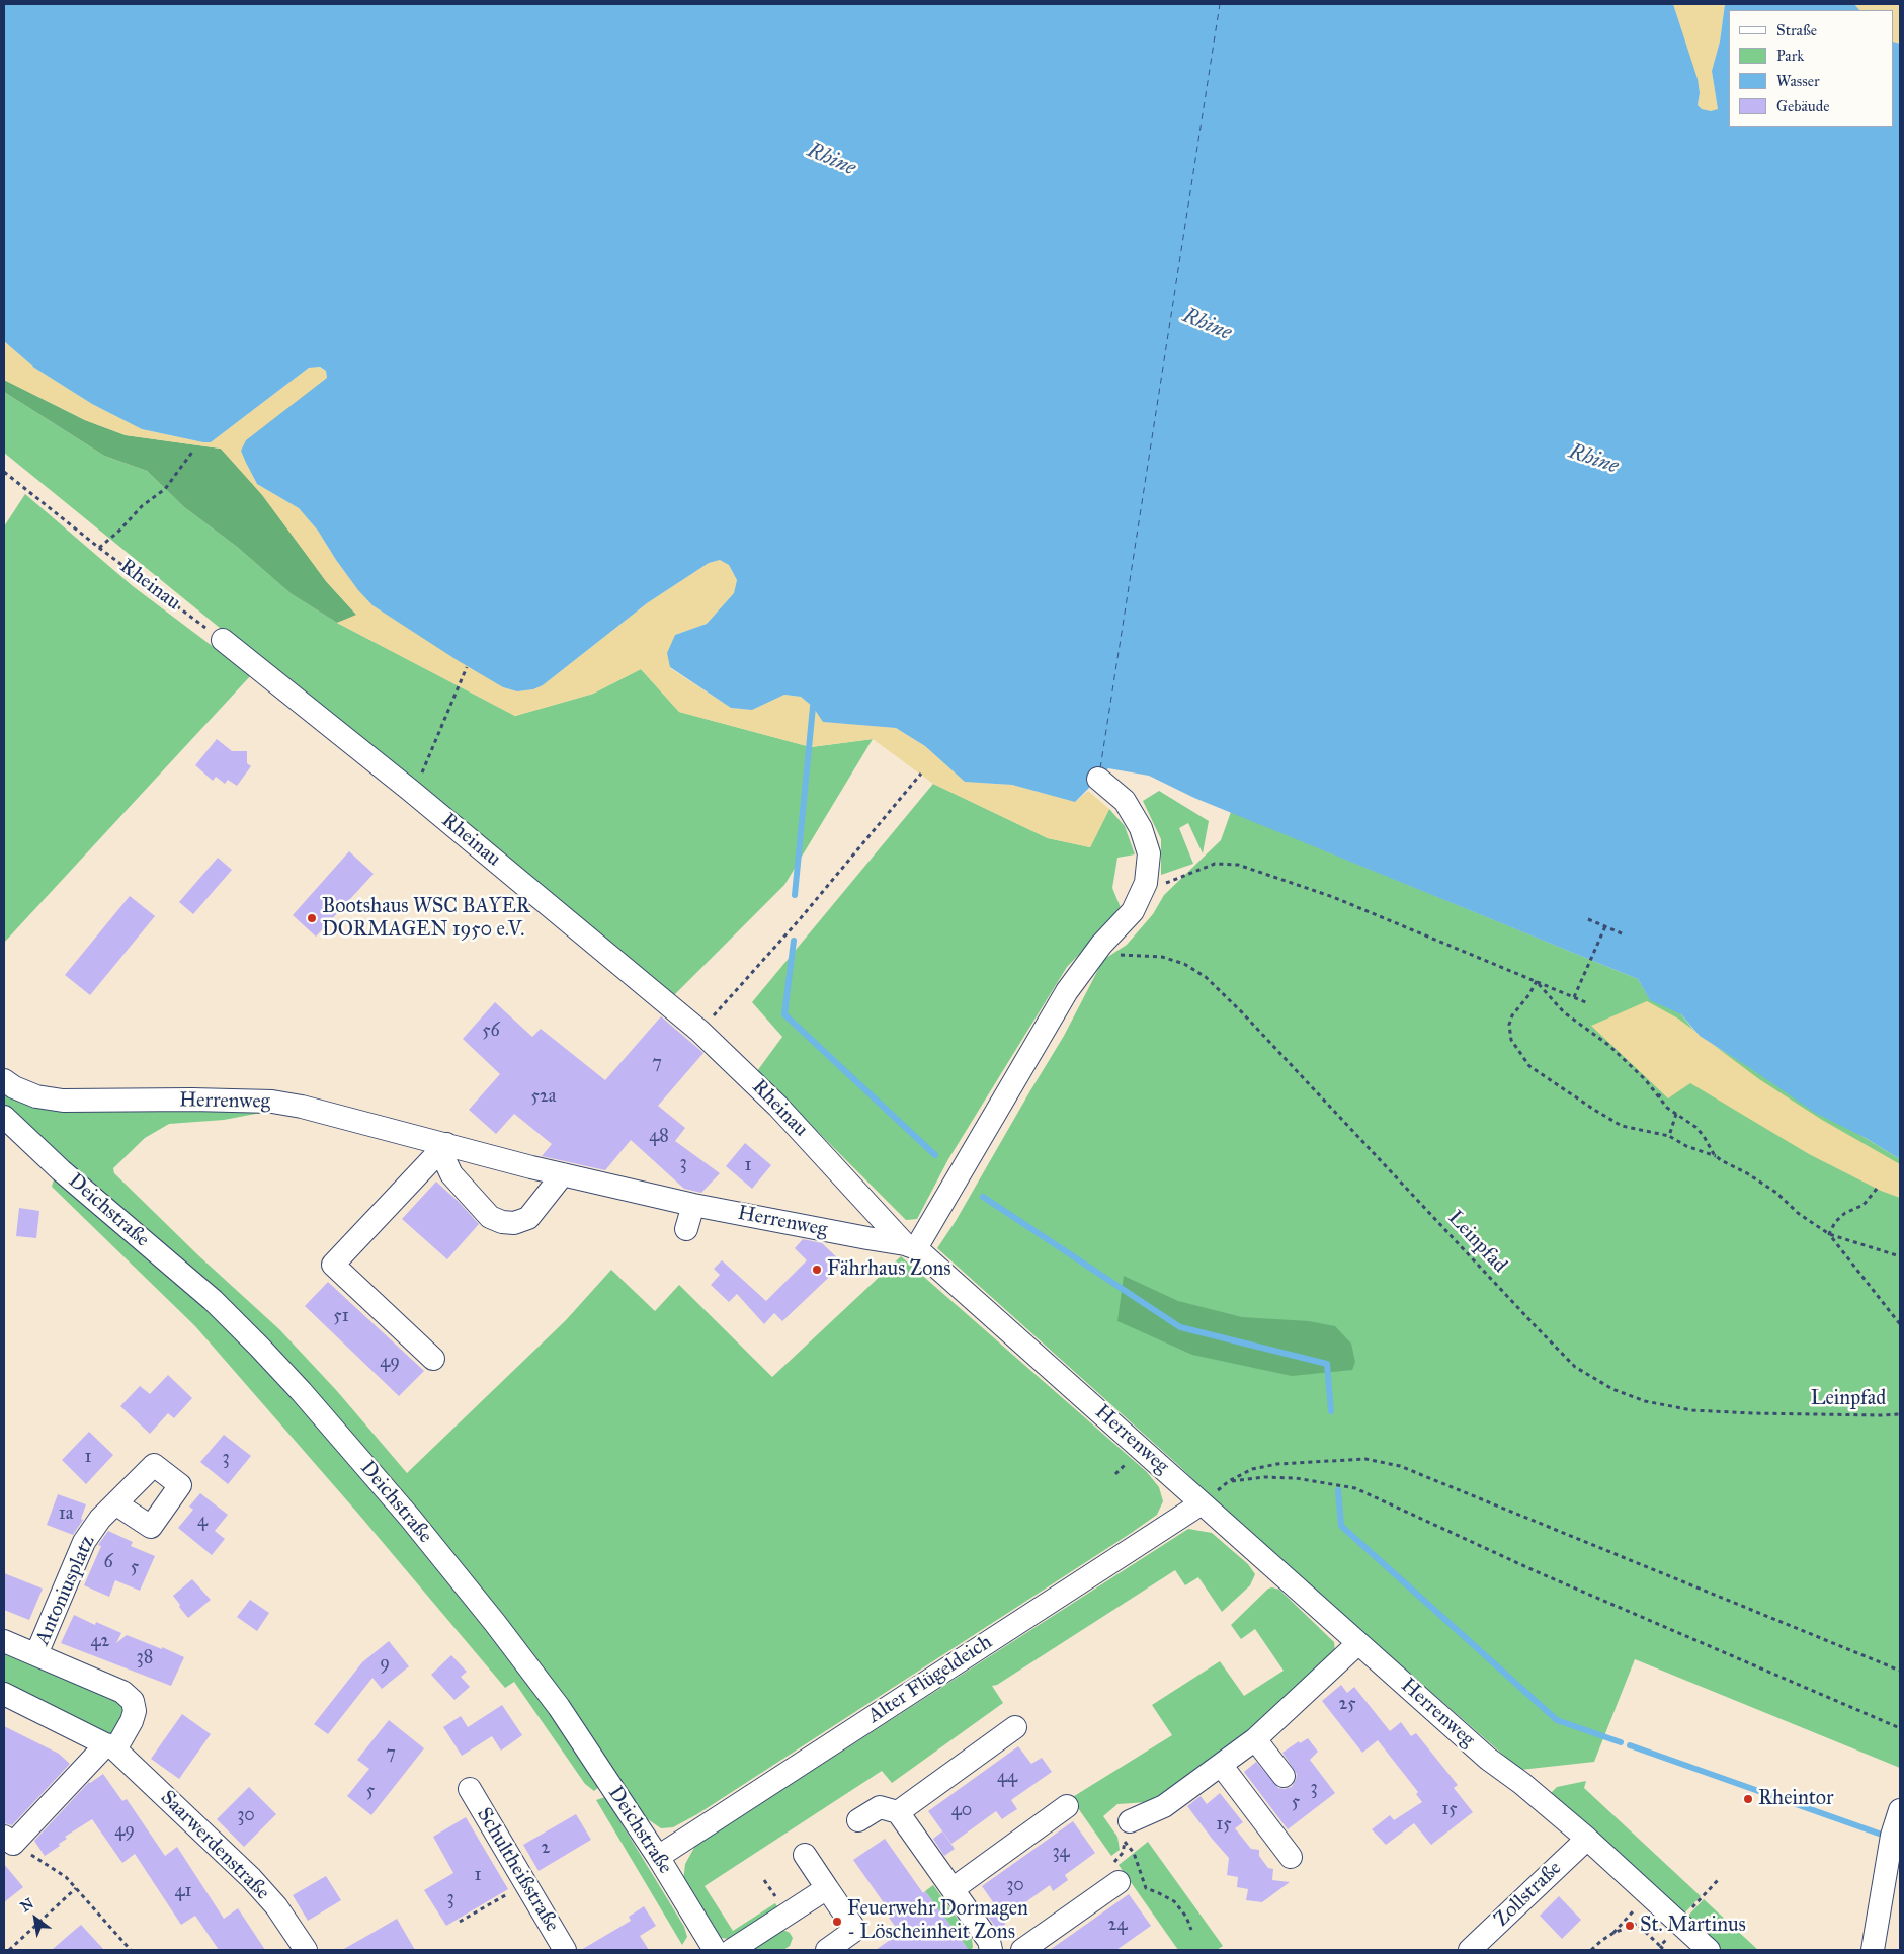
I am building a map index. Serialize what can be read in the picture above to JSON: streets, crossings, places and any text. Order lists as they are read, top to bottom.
{
  "streets": {
    "street": [
      "Rheinau",
      "Herrenweg",
      "Deichstraße",
      "Antoniusplatz",
      "Alter Flügeldeich",
      "Saarwerdenstraße",
      "Schultheißstraße",
      "Zollstraße"
    ],
    "path": ["Leinpfad"]
  },
  "crossings": [
    ["Rheinau", "Herrenweg"],
    ["Herrenweg", "Alter Flügeldeich"],
    ["Herrenweg", "Zollstraße"],
    ["Deichstraße", "Alter Flügeldeich"]
  ],
  "water": ["Rhine"],
  "places": [
    "Bootshaus WSC BAYER DORMAGEN 1950 e.V.",
    "Fährhaus Zons",
    "Rheintor",
    "Feuerwehr Dormagen - Löscheinheit Zons",
    "St. Martinus"
  ],
  "house_numbers": [
    "56",
    "7",
    "52a",
    "48",
    "3",
    "1",
    "51",
    "49",
    "1",
    "3",
    "1a",
    "4",
    "6",
    "5",
    "42",
    "38",
    "9",
    "25",
    "7",
    "44",
    "3",
    "5",
    "5",
    "15",
    "40",
    "30",
    "15",
    "49",
    "2",
    "34",
    "1",
    "30",
    "41",
    "3",
    "24"
  ],
  "legend": [
    "Straße",
    "Park",
    "Wasser",
    "Gebäude"
  ],
  "north": "top left"
}
